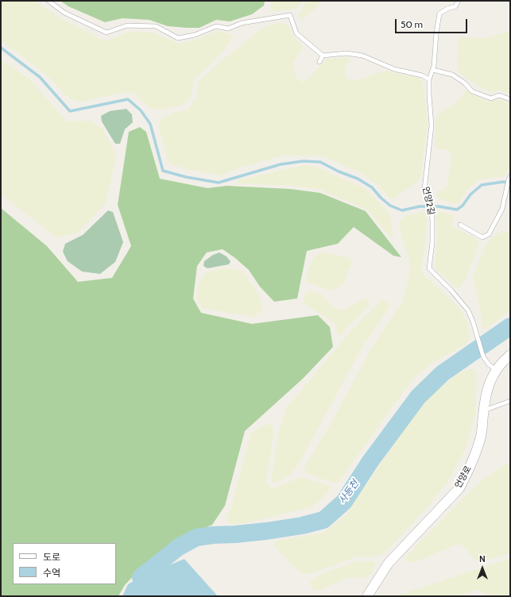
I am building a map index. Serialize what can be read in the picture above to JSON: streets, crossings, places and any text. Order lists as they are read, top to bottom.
{
  "streets": {
    "street": ["언양로"],
    "lane": ["언양2길"]
  },
  "crossings": [
    ["언양2길", "언양로"]
  ],
  "water": ["사등천"],
  "legend": ["도로", "수역"],
  "scale_bar": "50 m",
  "north": "top"
}
